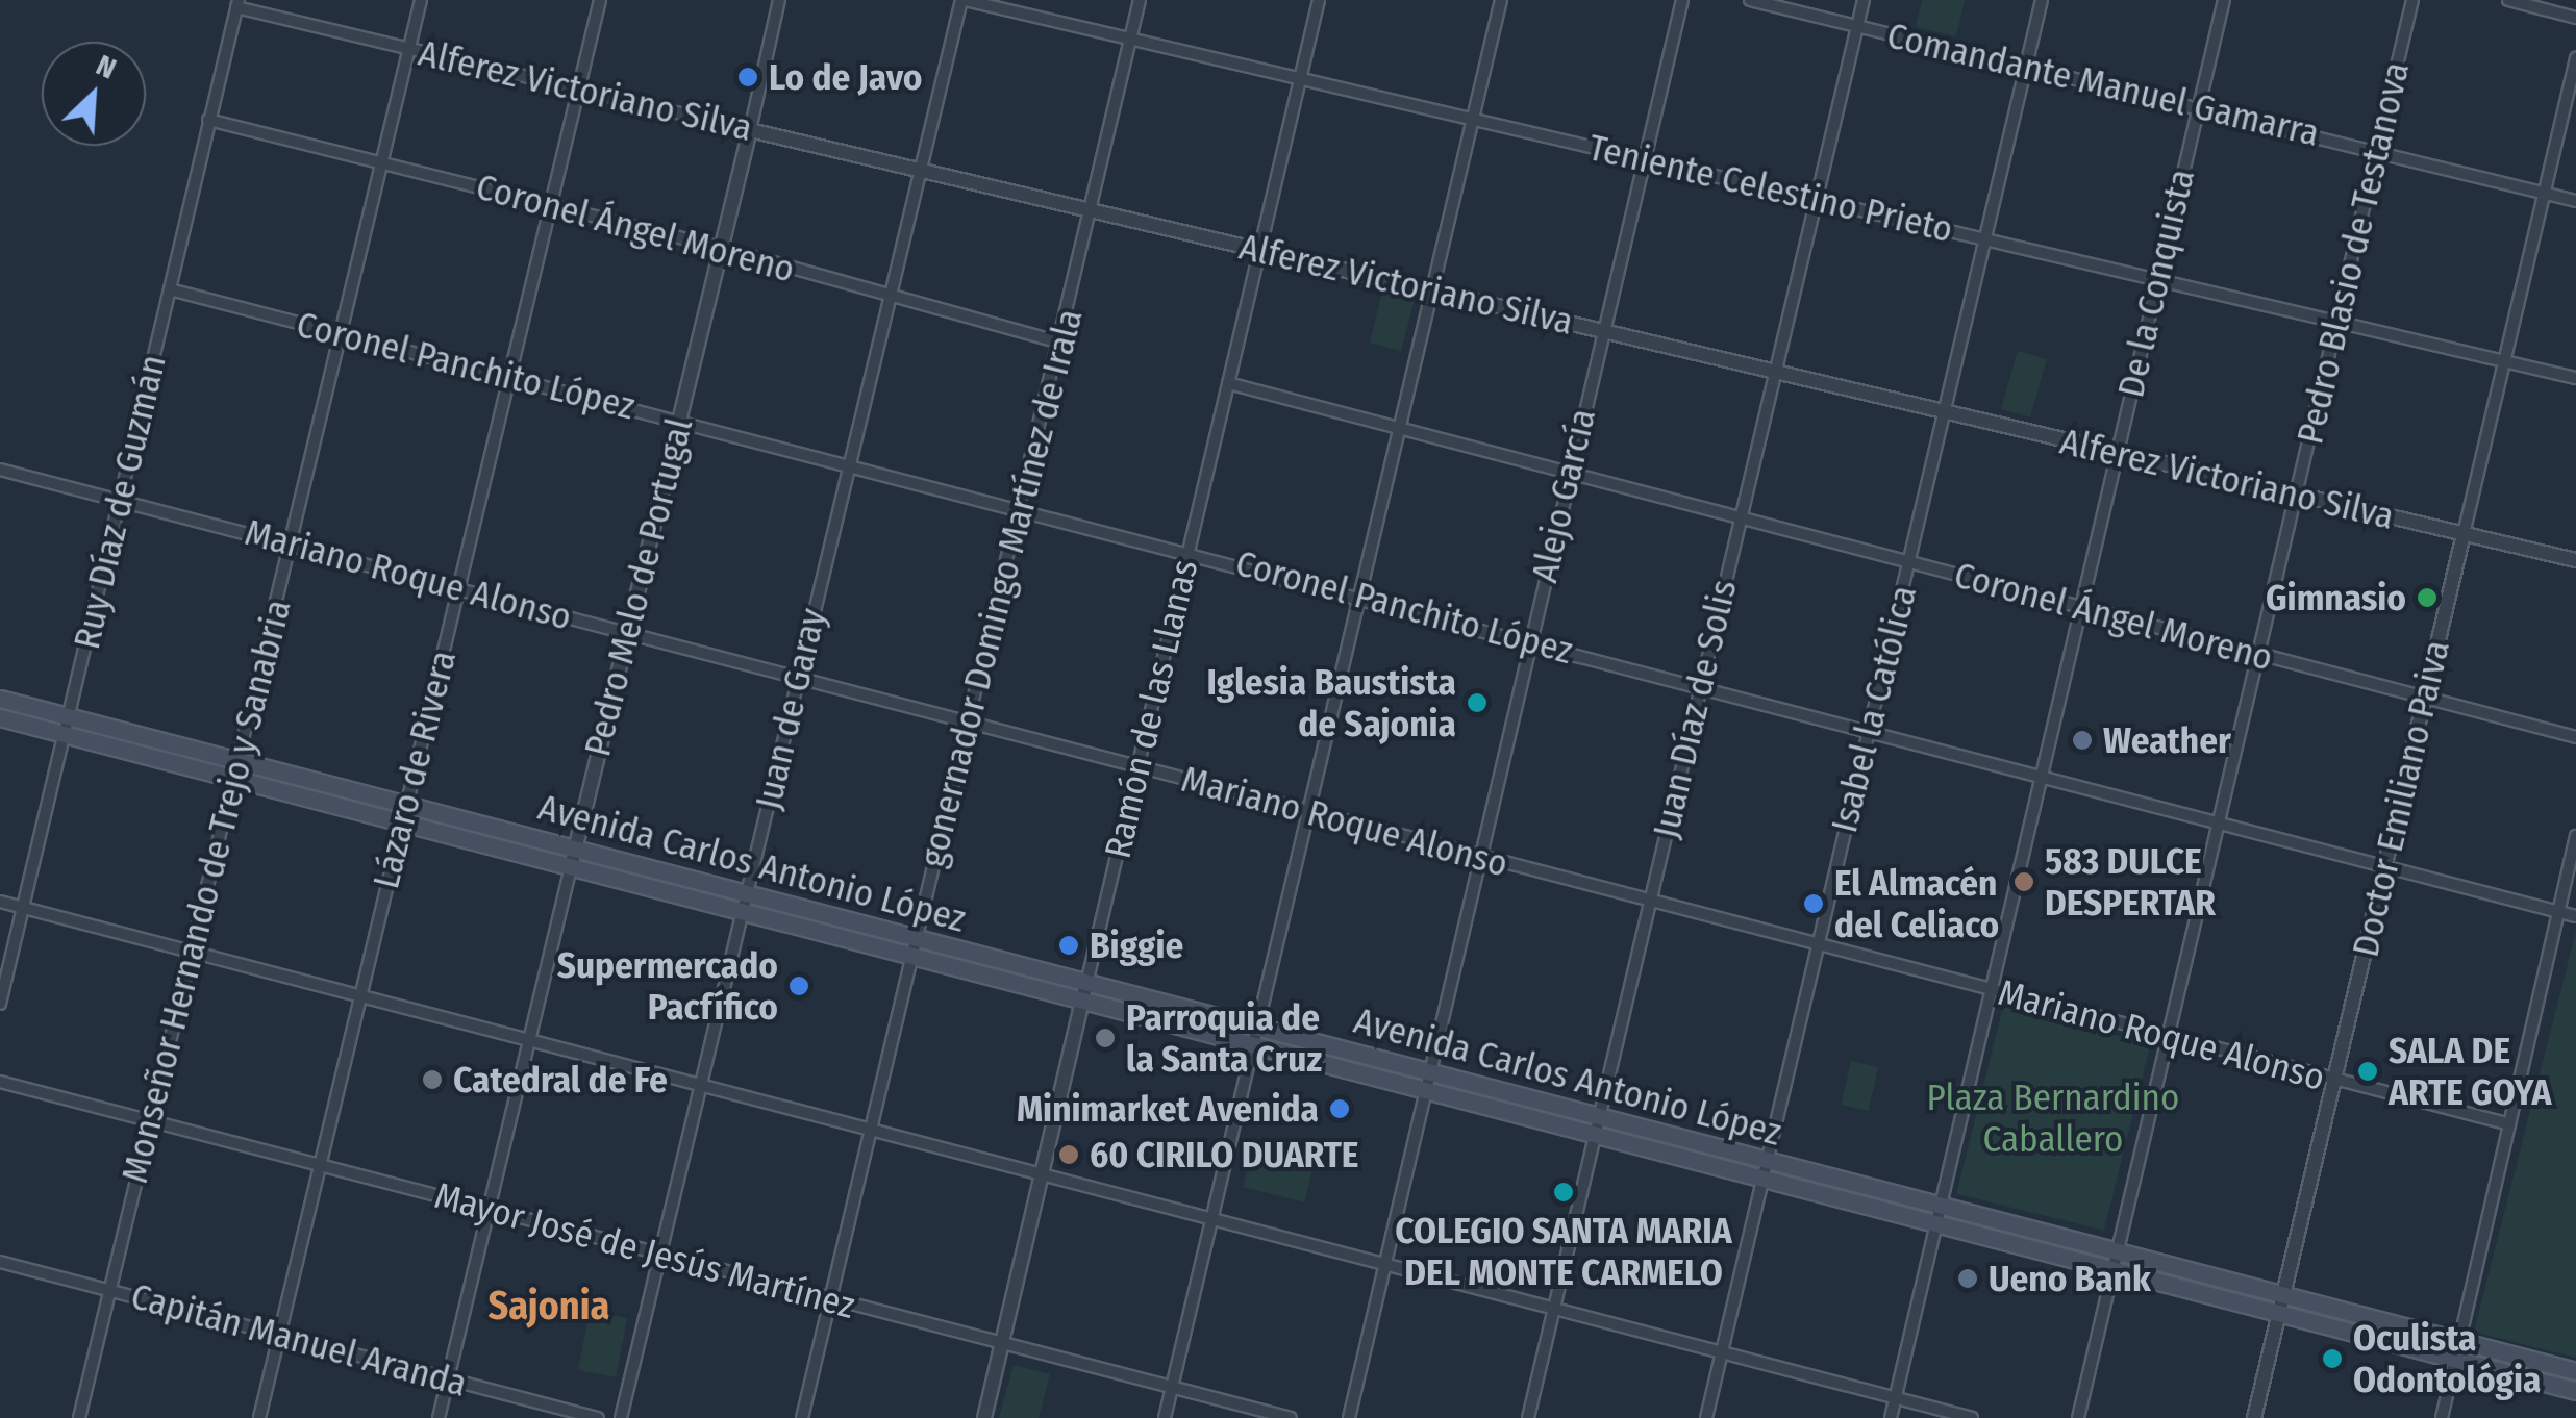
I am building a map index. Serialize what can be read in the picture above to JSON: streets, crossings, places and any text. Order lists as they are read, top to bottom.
{
  "streets": {
    "main road": ["Avenida Carlos Antonio López"],
    "street": [
      "Comandante Manuel Gamarra",
      "Alferez Victoriano Silva",
      "Teniente Celestino Prieto",
      "Coronel Ángel Moreno",
      "Pedro Blasio de Testanova",
      "De la Conquista",
      "Coronel Panchito López",
      "Alejo García",
      "Ruy Díaz de Guzmán",
      "Mariano Roque Alonso",
      "Pedro Melo de Portugal",
      "gonernador Domingo Martínez de Irala",
      "Juan de Garay",
      "Ramón de las Llanas",
      "Juan Díaz de Solis",
      "Isabel la Católica",
      "Lázaro de Rivera",
      "Doctor Emiliano Paiva",
      "Monseñor Hernando de Trejo y Sanabria",
      "Mayor José de Jesús Martínez",
      "Capitán Manuel Aranda"
    ]
  },
  "crossings": [
    ["Comandante Manuel Gamarra", "Pedro Blasio de Testanova"],
    ["Comandante Manuel Gamarra", "De la Conquista"],
    ["Comandante Manuel Gamarra", "Juan Díaz de Solis"],
    ["Comandante Manuel Gamarra", "Isabel la Católica"],
    ["Comandante Manuel Gamarra", "Doctor Emiliano Paiva"],
    ["Alferez Victoriano Silva", "Pedro Blasio de Testanova"],
    ["Alferez Victoriano Silva", "De la Conquista"],
    ["Alferez Victoriano Silva", "Alejo García"],
    ["Alferez Victoriano Silva", "Ruy Díaz de Guzmán"],
    ["Alferez Victoriano Silva", "Pedro Melo de Portugal"],
    ["Alferez Victoriano Silva", "gonernador Domingo Martínez de Irala"],
    ["Alferez Victoriano Silva", "Juan de Garay"],
    ["Alferez Victoriano Silva", "Ramón de las Llanas"],
    ["Alferez Victoriano Silva", "Juan Díaz de Solis"],
    ["Alferez Victoriano Silva", "Isabel la Católica"],
    ["Alferez Victoriano Silva", "Lázaro de Rivera"],
    ["Alferez Victoriano Silva", "Doctor Emiliano Paiva"],
    ["Alferez Victoriano Silva", "Monseñor Hernando de Trejo y Sanabria"],
    ["Teniente Celestino Prieto", "Pedro Blasio de Testanova"],
    ["Teniente Celestino Prieto", "De la Conquista"],
    ["Teniente Celestino Prieto", "Alejo García"],
    ["Teniente Celestino Prieto", "gonernador Domingo Martínez de Irala"],
    ["Teniente Celestino Prieto", "Juan de Garay"],
    ["Teniente Celestino Prieto", "Ramón de las Llanas"],
    ["Teniente Celestino Prieto", "Juan Díaz de Solis"],
    ["Teniente Celestino Prieto", "Isabel la Católica"],
    ["Teniente Celestino Prieto", "Doctor Emiliano Paiva"],
    ["Coronel Ángel Moreno", "Pedro Blasio de Testanova"],
    ["Coronel Ángel Moreno", "De la Conquista"],
    ["Coronel Ángel Moreno", "Alejo García"],
    ["Coronel Ángel Moreno", "Ruy Díaz de Guzmán"],
    ["Coronel Ángel Moreno", "Pedro Melo de Portugal"],
    ["Coronel Ángel Moreno", "gonernador Domingo Martínez de Irala"],
    ["Coronel Ángel Moreno", "Juan de Garay"],
    ["Coronel Ángel Moreno", "Ramón de las Llanas"],
    ["Coronel Ángel Moreno", "Juan Díaz de Solis"],
    ["Coronel Ángel Moreno", "Isabel la Católica"],
    ["Coronel Ángel Moreno", "Lázaro de Rivera"],
    ["Coronel Ángel Moreno", "Doctor Emiliano Paiva"],
    ["Coronel Ángel Moreno", "Monseñor Hernando de Trejo y Sanabria"],
    ["Pedro Blasio de Testanova", "Coronel Panchito López"],
    ["Pedro Blasio de Testanova", "Mariano Roque Alonso"],
    ["Pedro Blasio de Testanova", "Avenida Carlos Antonio López"],
    ["De la Conquista", "Coronel Panchito López"],
    ["De la Conquista", "Mariano Roque Alonso"],
    ["De la Conquista", "Avenida Carlos Antonio López"],
    ["Coronel Panchito López", "Alejo García"],
    ["Coronel Panchito López", "Ruy Díaz de Guzmán"],
    ["Coronel Panchito López", "Pedro Melo de Portugal"],
    ["Coronel Panchito López", "gonernador Domingo Martínez de Irala"],
    ["Coronel Panchito López", "Juan de Garay"],
    ["Coronel Panchito López", "Ramón de las Llanas"],
    ["Coronel Panchito López", "Juan Díaz de Solis"],
    ["Coronel Panchito López", "Isabel la Católica"],
    ["Coronel Panchito López", "Lázaro de Rivera"],
    ["Coronel Panchito López", "Doctor Emiliano Paiva"],
    ["Coronel Panchito López", "Monseñor Hernando de Trejo y Sanabria"],
    ["Alejo García", "Mariano Roque Alonso"],
    ["Alejo García", "Avenida Carlos Antonio López"],
    ["Ruy Díaz de Guzmán", "Mariano Roque Alonso"],
    ["Ruy Díaz de Guzmán", "Avenida Carlos Antonio López"],
    ["Mariano Roque Alonso", "Pedro Melo de Portugal"],
    ["Mariano Roque Alonso", "gonernador Domingo Martínez de Irala"],
    ["Mariano Roque Alonso", "Juan de Garay"],
    ["Mariano Roque Alonso", "Ramón de las Llanas"],
    ["Mariano Roque Alonso", "Juan Díaz de Solis"],
    ["Mariano Roque Alonso", "Isabel la Católica"],
    ["Mariano Roque Alonso", "Lázaro de Rivera"],
    ["Mariano Roque Alonso", "Doctor Emiliano Paiva"],
    ["Mariano Roque Alonso", "Monseñor Hernando de Trejo y Sanabria"],
    ["Pedro Melo de Portugal", "Avenida Carlos Antonio López"],
    ["Pedro Melo de Portugal", "Mayor José de Jesús Martínez"],
    ["Pedro Melo de Portugal", "Capitán Manuel Aranda"],
    ["gonernador Domingo Martínez de Irala", "Avenida Carlos Antonio López"],
    ["gonernador Domingo Martínez de Irala", "Mayor José de Jesús Martínez"],
    ["Juan de Garay", "Avenida Carlos Antonio López"],
    ["Juan de Garay", "Mayor José de Jesús Martínez"],
    ["Ramón de las Llanas", "Avenida Carlos Antonio López"],
    ["Ramón de las Llanas", "Mayor José de Jesús Martínez"],
    ["Juan Díaz de Solis", "Avenida Carlos Antonio López"],
    ["Isabel la Católica", "Avenida Carlos Antonio López"],
    ["Lázaro de Rivera", "Avenida Carlos Antonio López"],
    ["Lázaro de Rivera", "Mayor José de Jesús Martínez"],
    ["Lázaro de Rivera", "Capitán Manuel Aranda"],
    ["Doctor Emiliano Paiva", "Avenida Carlos Antonio López"],
    ["Avenida Carlos Antonio López", "Monseñor Hernando de Trejo y Sanabria"],
    ["Monseñor Hernando de Trejo y Sanabria", "Mayor José de Jesús Martínez"],
    ["Monseñor Hernando de Trejo y Sanabria", "Capitán Manuel Aranda"]
  ],
  "districts": ["Sajonia"],
  "parks": ["Plaza Bernardino Caballero"],
  "places": [
    "Lo de Javo",
    "Gimnasio",
    "Iglesia Baustista de Sajonia",
    "Weather",
    "583 DULCE DESPERTAR",
    "El Almacén del Celiaco",
    "Biggie",
    "Supermercado Pacfífico",
    "Parroquia de la Santa Cruz",
    "SALA DE ARTE GOYA",
    "Catedral de Fe",
    "Minimarket Avenida",
    "60 CIRILO DUARTE",
    "COLEGIO SANTA MARIA DEL MONTE CARMELO",
    "Ueno Bank",
    "Oculista Odontológia"
  ],
  "north": "top right"
}
